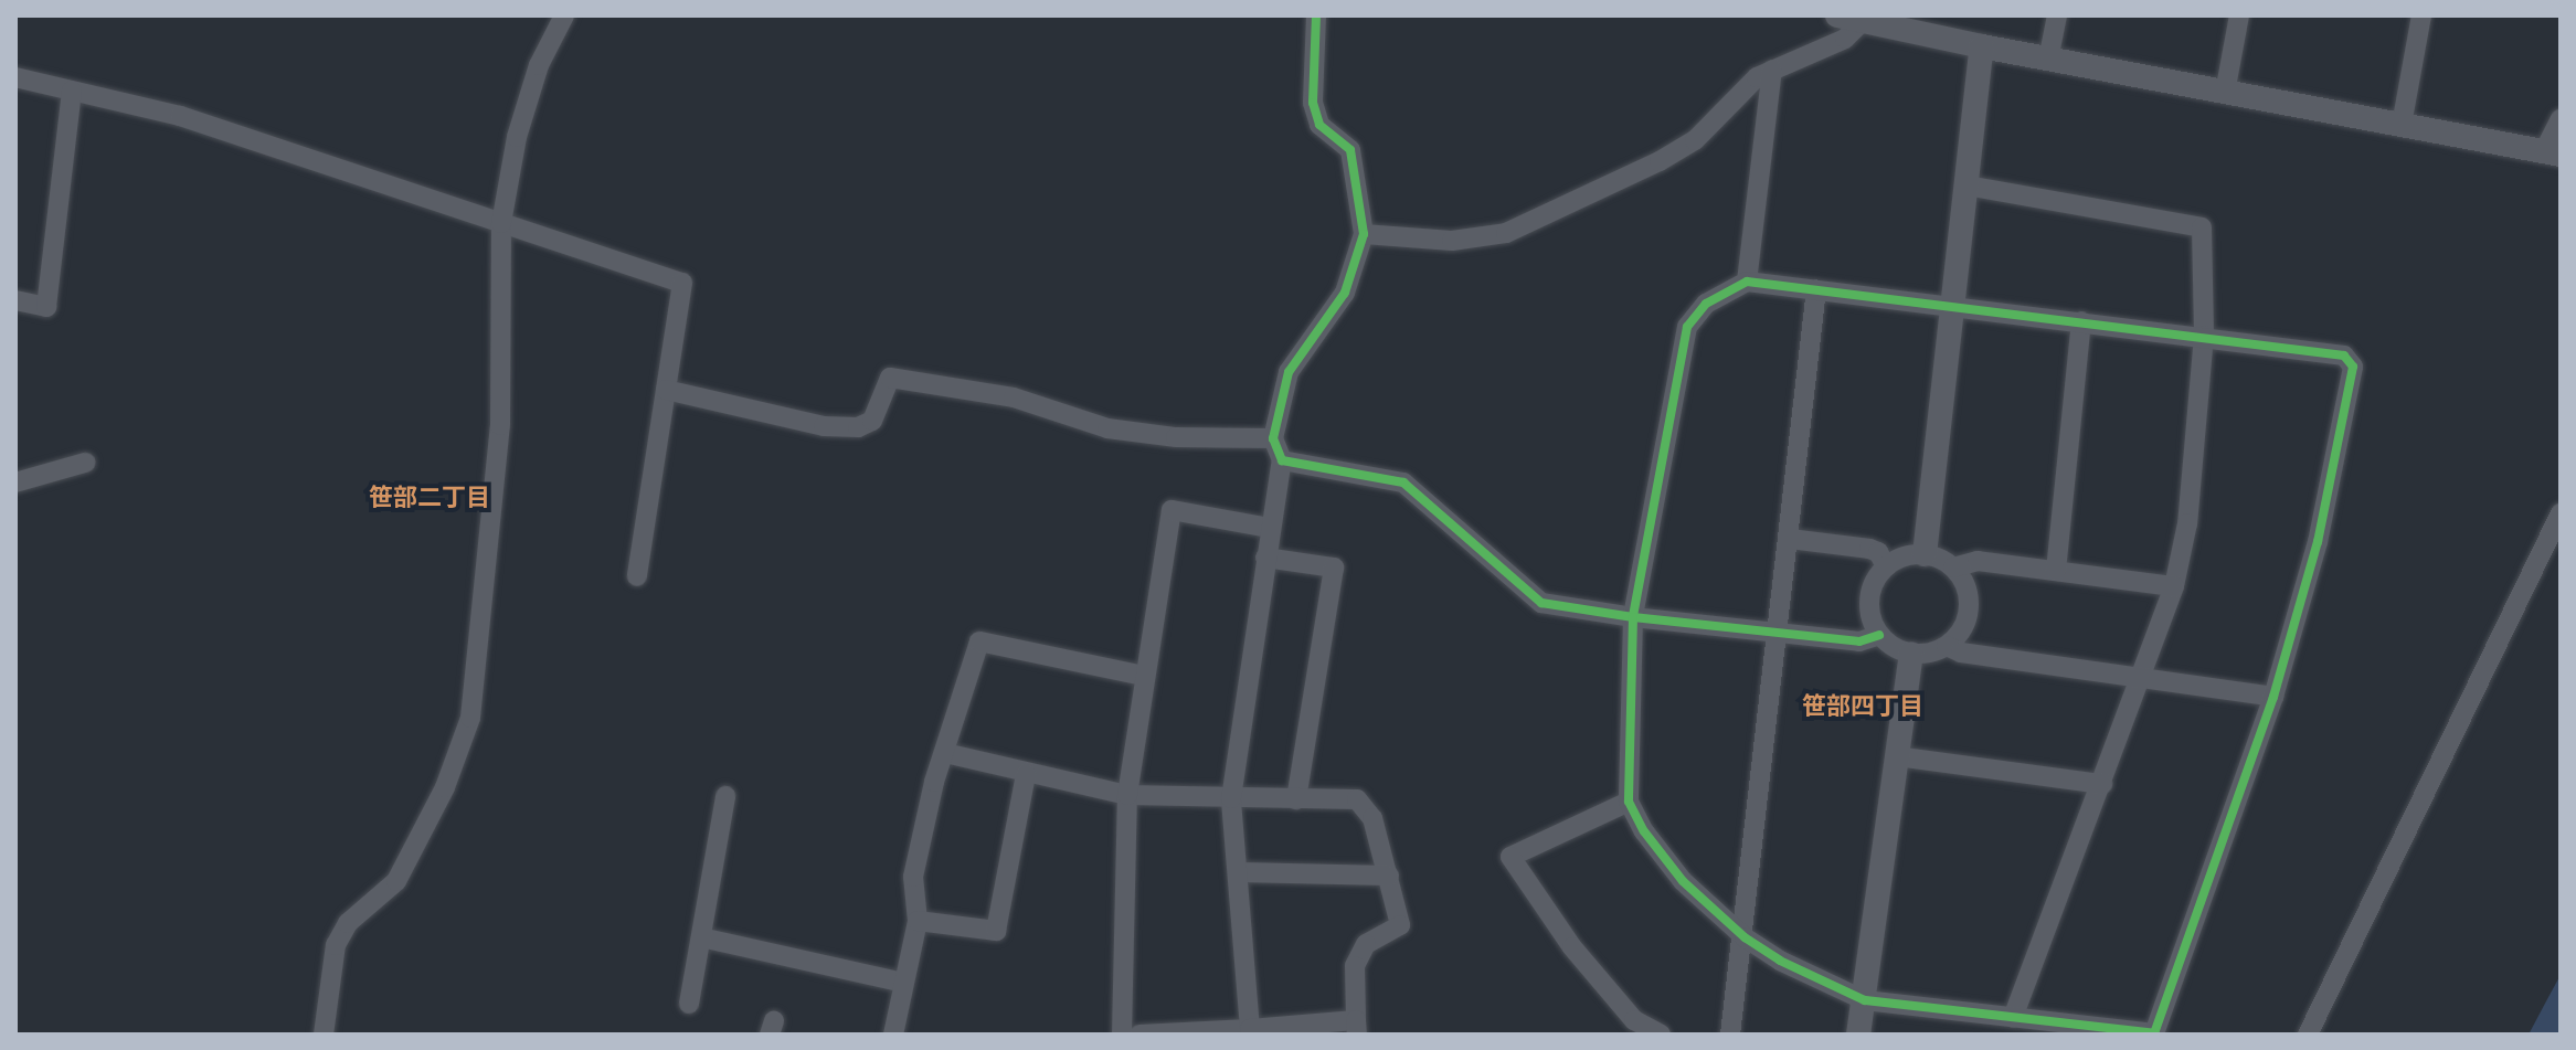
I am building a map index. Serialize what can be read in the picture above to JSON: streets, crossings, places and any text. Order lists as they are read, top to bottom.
{
  "districts": ["笹部二丁目", "笹部四丁目"]
}
